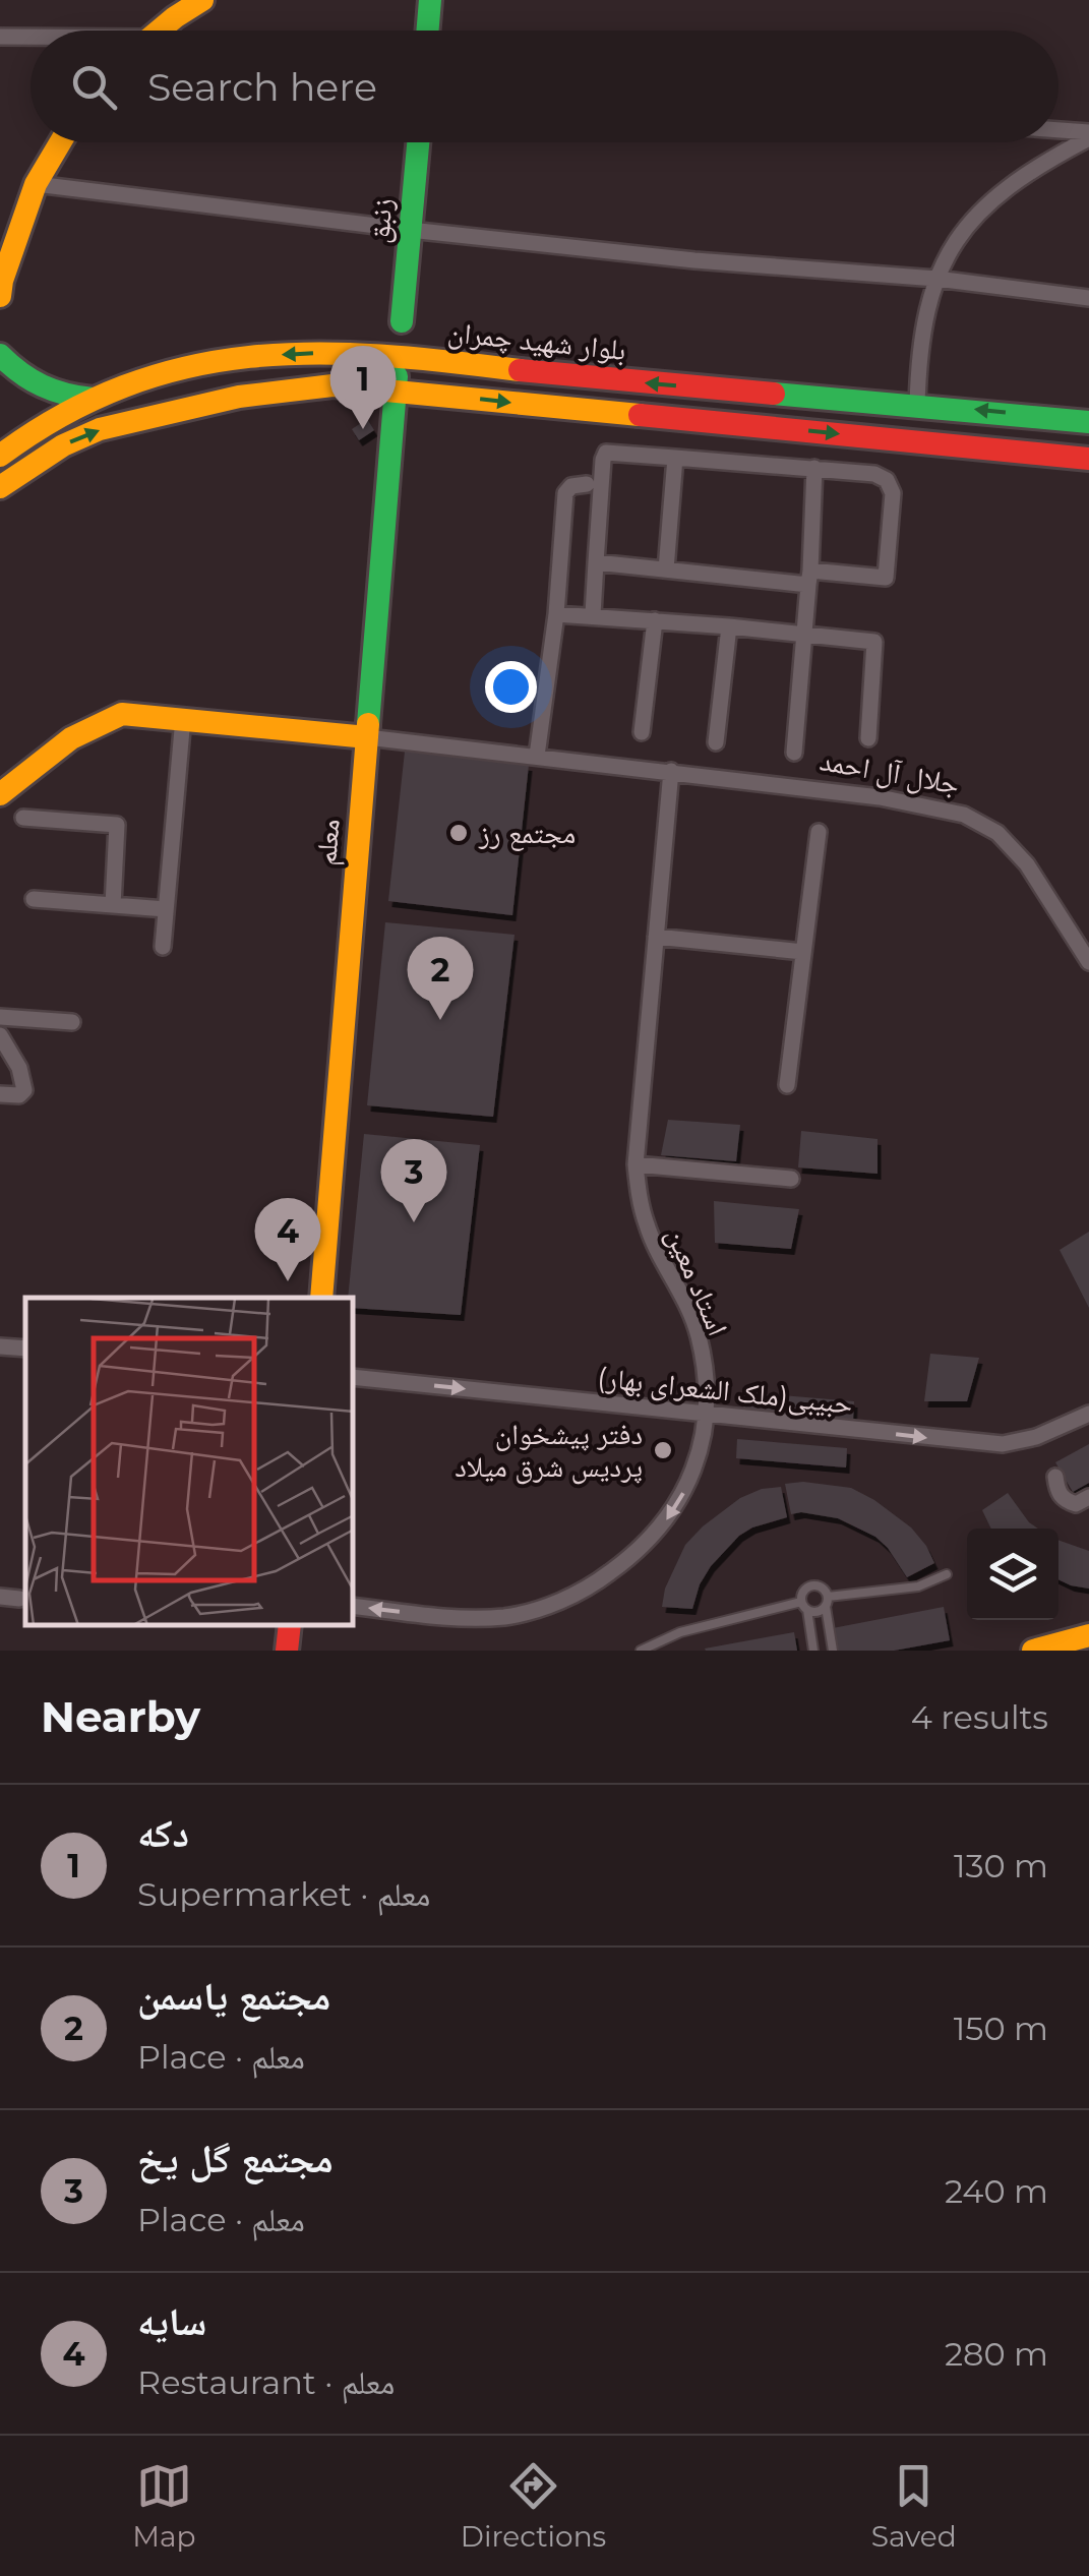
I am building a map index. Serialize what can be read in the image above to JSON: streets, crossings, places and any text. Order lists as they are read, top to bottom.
{
  "streets": {
    "main road": ["زنبق", "بلوار شهید چمران", "معلم"],
    "street": ["جلال آل احمد", "استاد معین", "حبیبی(ملک الشعرای بهار)"]
  },
  "crossings": [
    ["بلوار شهید چمران", "معلم"],
    ["جلال آل احمد", "معلم"],
    ["جلال آل احمد", "استاد معین"],
    ["استاد معین", "حبیبی(ملک الشعرای بهار)"]
  ],
  "one_way": ["استاد معین", "حبیبی(ملک الشعرای بهار)"],
  "places": ["مجتمع رز", "دفتر پیشخوان پردیس شرق میلاد"],
  "page": {
    "search": "Search here",
    "pins": [
      "1",
      "2",
      "3",
      "4"
    ],
    "heading": ["Nearby", "4 results"],
    "list": [
      {
        "mark": "1",
        "name": "دکه",
        "note": "Supermarket · معلم",
        "value": "130 m"
      },
      {
        "mark": "2",
        "name": "مجتمع یاسمن",
        "note": "Place · معلم",
        "value": "150 m"
      },
      {
        "mark": "3",
        "name": "مجتمع گل یخ",
        "note": "Place · معلم",
        "value": "240 m"
      },
      {
        "mark": "4",
        "name": "سایه",
        "note": "Restaurant · معلم",
        "value": "280 m"
      }
    ],
    "nav": ["Map", "Directions", "Saved"]
  }
}
